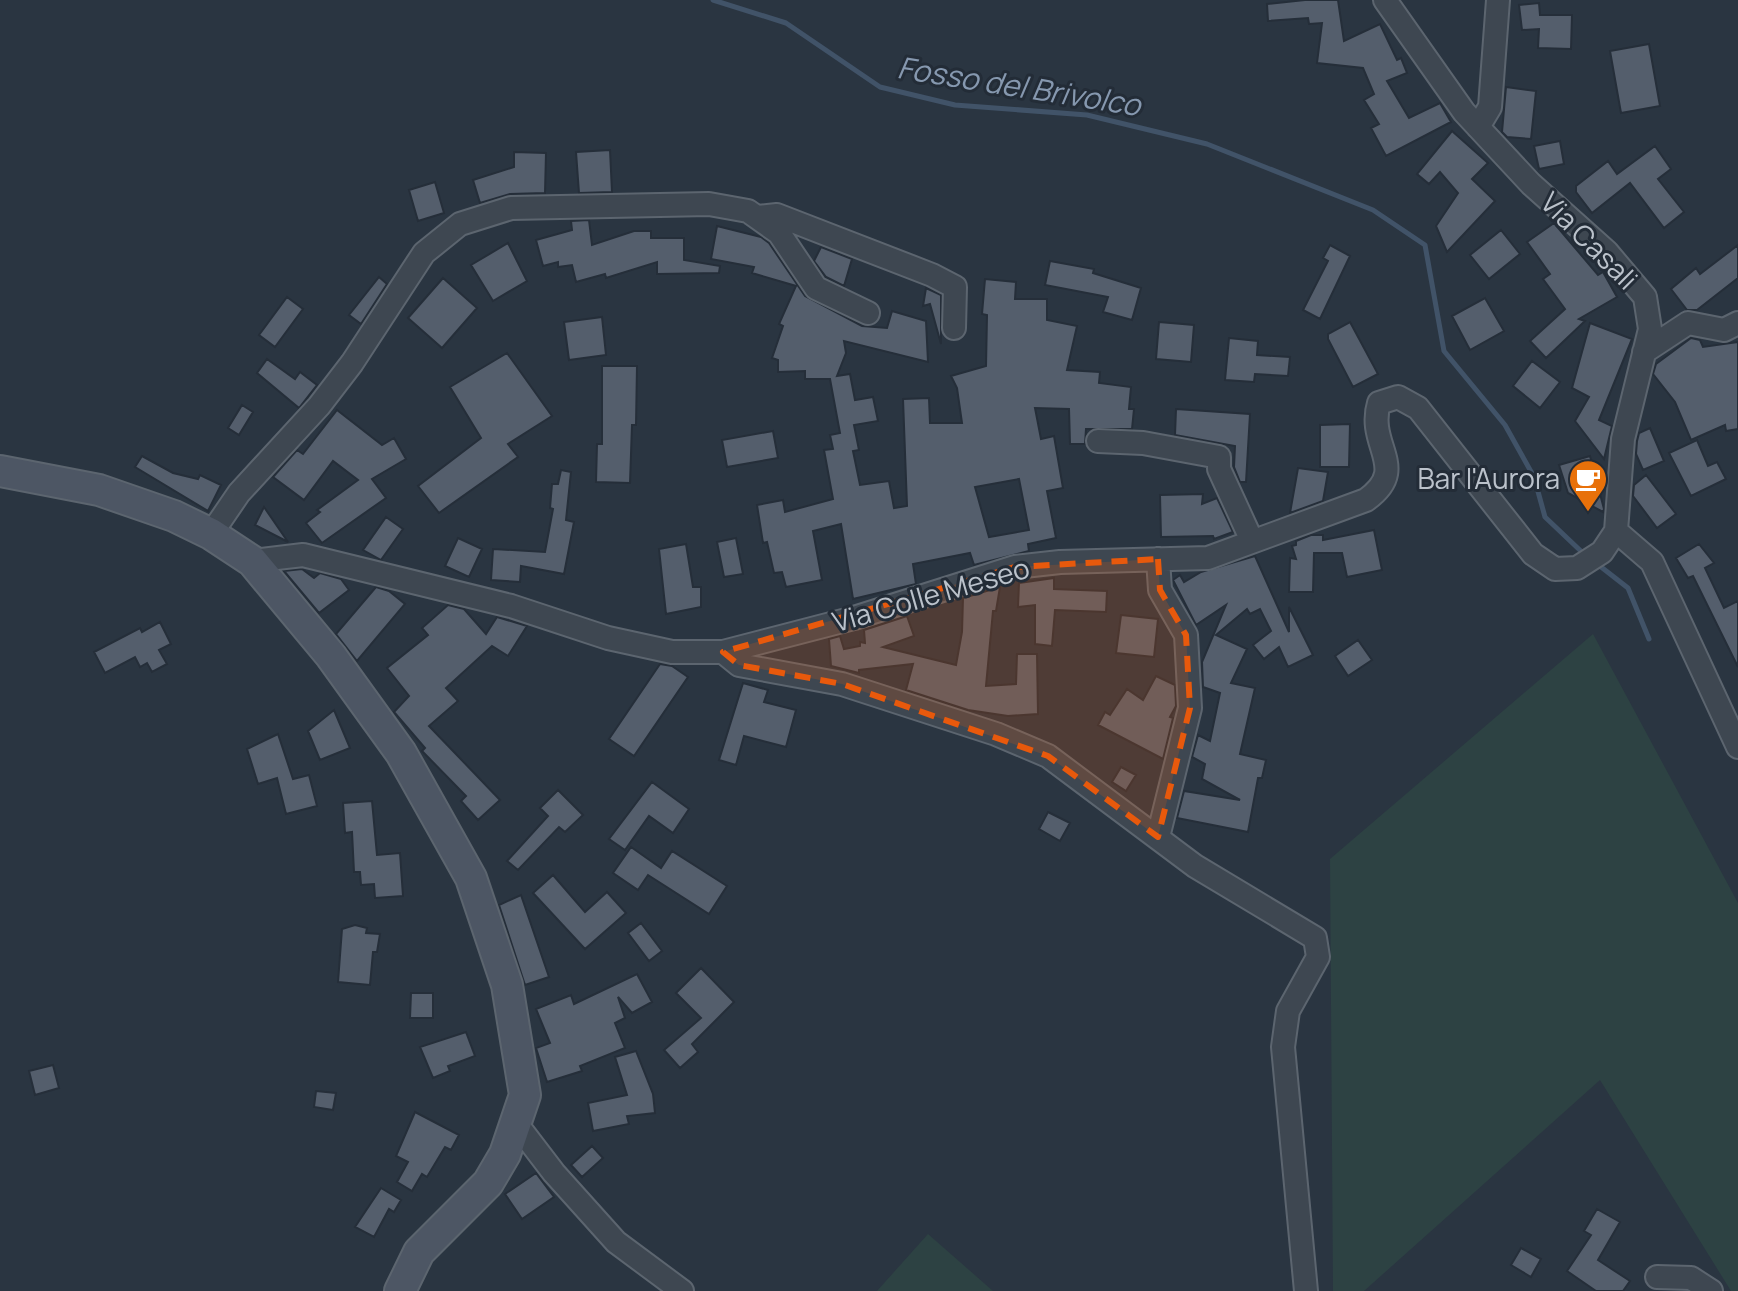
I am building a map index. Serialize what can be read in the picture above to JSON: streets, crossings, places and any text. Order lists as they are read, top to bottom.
{
  "streets": {
    "street": ["Via Casali", "Via Colle Meseo"]
  },
  "crossings": [
    ["Via Casali", "Via Colle Meseo"]
  ],
  "water": ["Fosso del Brivolco"],
  "places": {
    "cafe": ["Bar l'Aurora"]
  }
}
